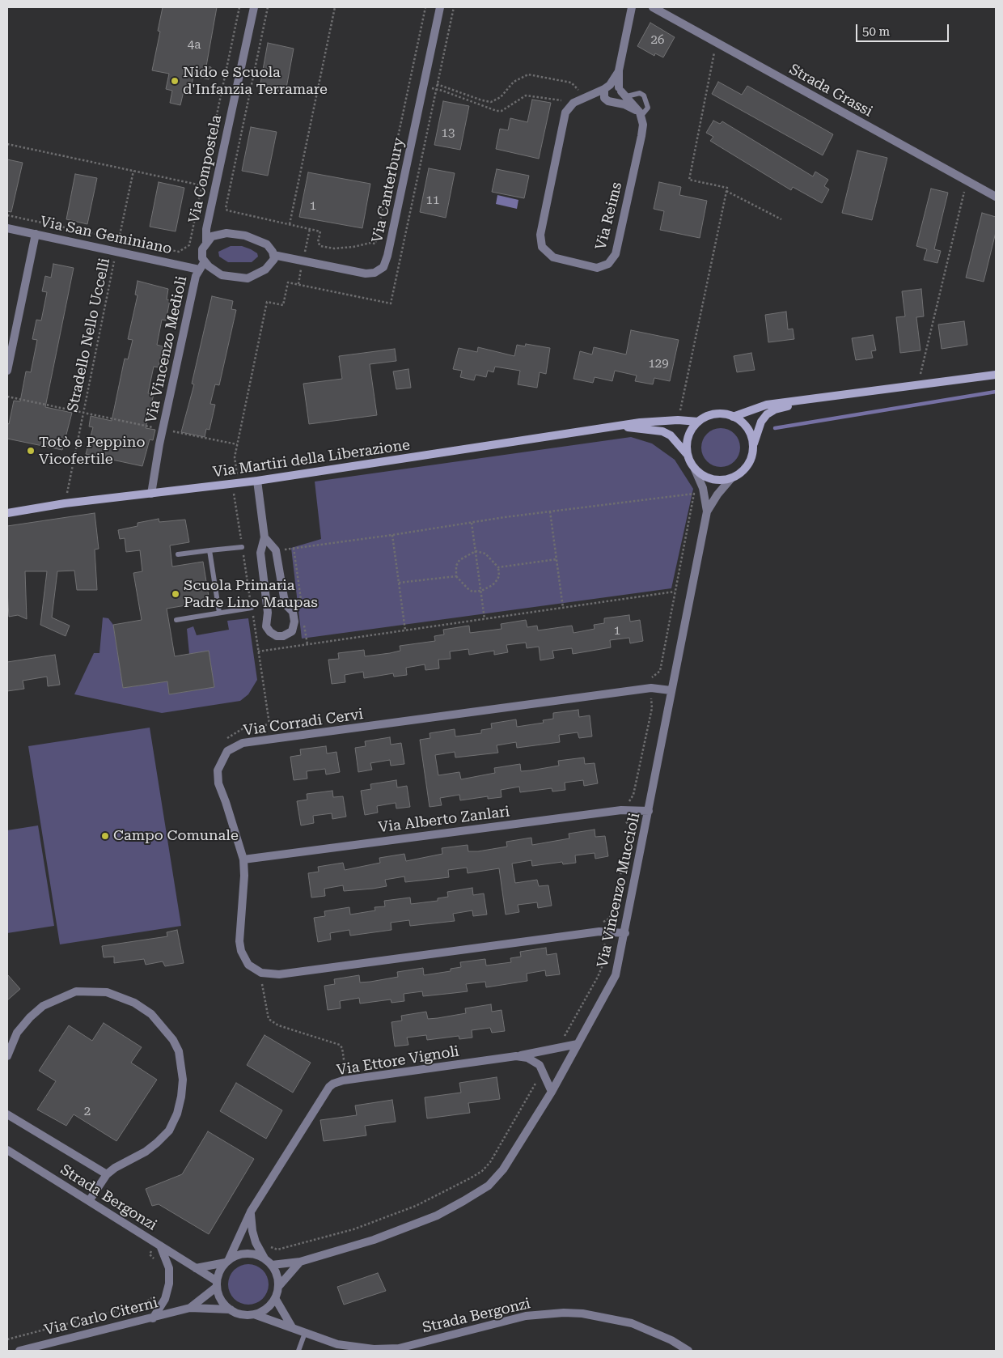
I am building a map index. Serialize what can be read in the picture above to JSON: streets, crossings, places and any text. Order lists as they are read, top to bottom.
{
  "streets": {
    "street": [
      "Strada Grassi",
      "Via Compostela",
      "Via Canterbury",
      "Via Reims",
      "Via San Geminiano",
      "Via Vincenzo Medioli",
      "Via Martiri della Liberazione",
      "Via Corradi Cervi",
      "Via Alberto Zanlari",
      "Via Vincenzo Muccioli",
      "Via Ettore Vignoli",
      "Strada Bergonzi",
      "Via Carlo Citerni"
    ],
    "path": ["Stradello Nello Uccelli"]
  },
  "crossings": [
    ["Via Compostela", "Via Canterbury"],
    ["Via Compostela", "Via Vincenzo Medioli"],
    ["Via Canterbury", "Via Vincenzo Medioli"],
    ["Via San Geminiano", "Stradello Nello Uccelli"],
    ["Via San Geminiano", "Via Vincenzo Medioli"],
    ["Stradello Nello Uccelli", "Via Martiri della Liberazione"],
    ["Via Vincenzo Medioli", "Via Martiri della Liberazione"],
    ["Via Corradi Cervi", "Via Alberto Zanlari"],
    ["Via Corradi Cervi", "Via Vincenzo Muccioli"],
    ["Via Alberto Zanlari", "Via Vincenzo Muccioli"],
    ["Via Vincenzo Muccioli", "Via Ettore Vignoli"],
    ["Via Vincenzo Muccioli", "Strada Bergonzi"],
    ["Via Vincenzo Muccioli", "Via Carlo Citerni"],
    ["Via Ettore Vignoli", "Strada Bergonzi"],
    ["Via Ettore Vignoli", "Via Carlo Citerni"],
    ["Strada Bergonzi", "Via Carlo Citerni"]
  ],
  "places": [
    "Nido e Scuola d'Infanzia Terramare",
    "Totò e Peppino Vicofertile",
    "Scuola Primaria Padre Lino Maupas",
    "Campo Comunale"
  ],
  "house_numbers": [
    "26",
    "4a",
    "13",
    "11",
    "1",
    "129",
    "1",
    "2"
  ],
  "scale_bar": "50 m"
}
